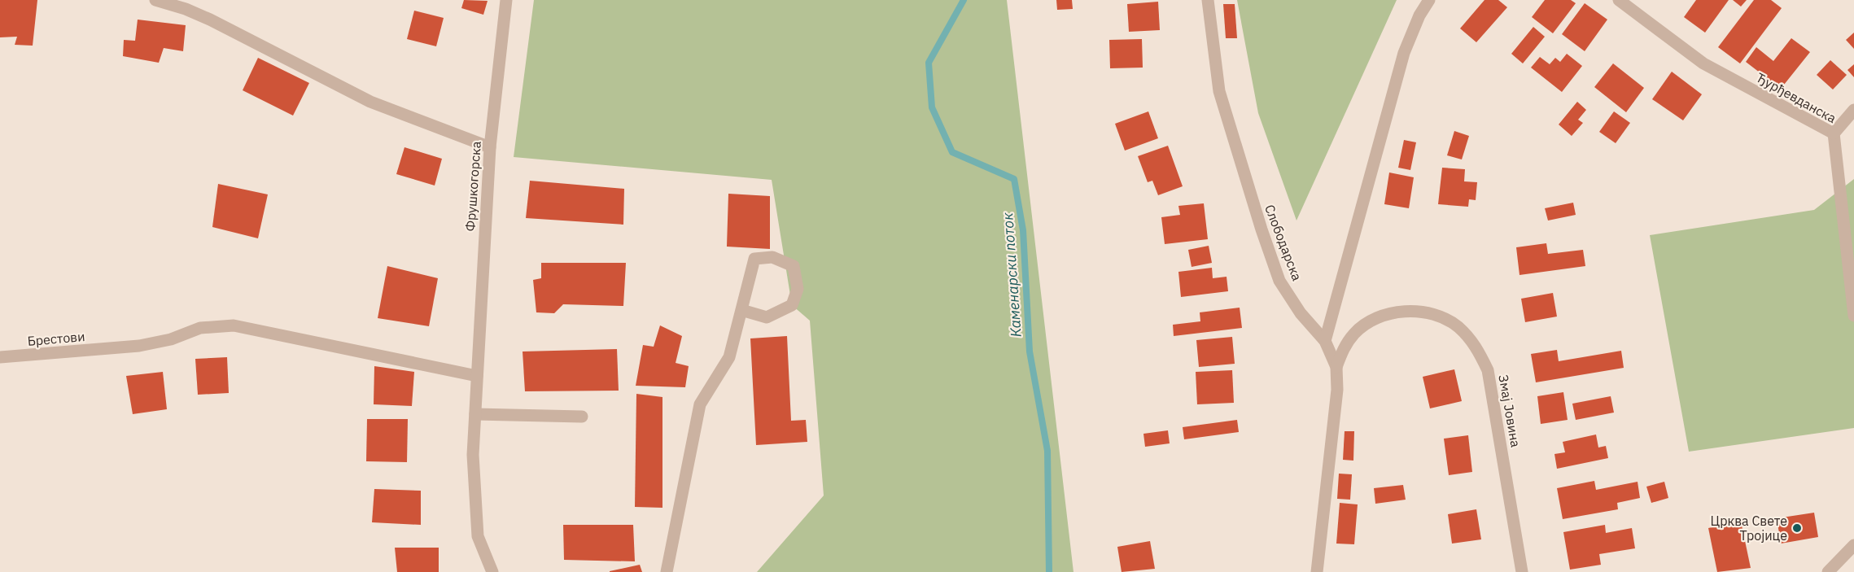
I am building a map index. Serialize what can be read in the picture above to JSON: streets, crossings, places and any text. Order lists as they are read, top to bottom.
{
  "streets": {
    "street": [
      "Ђурђевданска",
      "Фрушкогорска",
      "Слободарска",
      "Брестови",
      "Змај Јовина"
    ]
  },
  "crossings": [
    ["Фрушкогорска", "Брестови"],
    ["Слободарска", "Змај Јовина"]
  ],
  "water": ["Каменарски поток"],
  "places": ["Црква Свете Тројице"]
}
